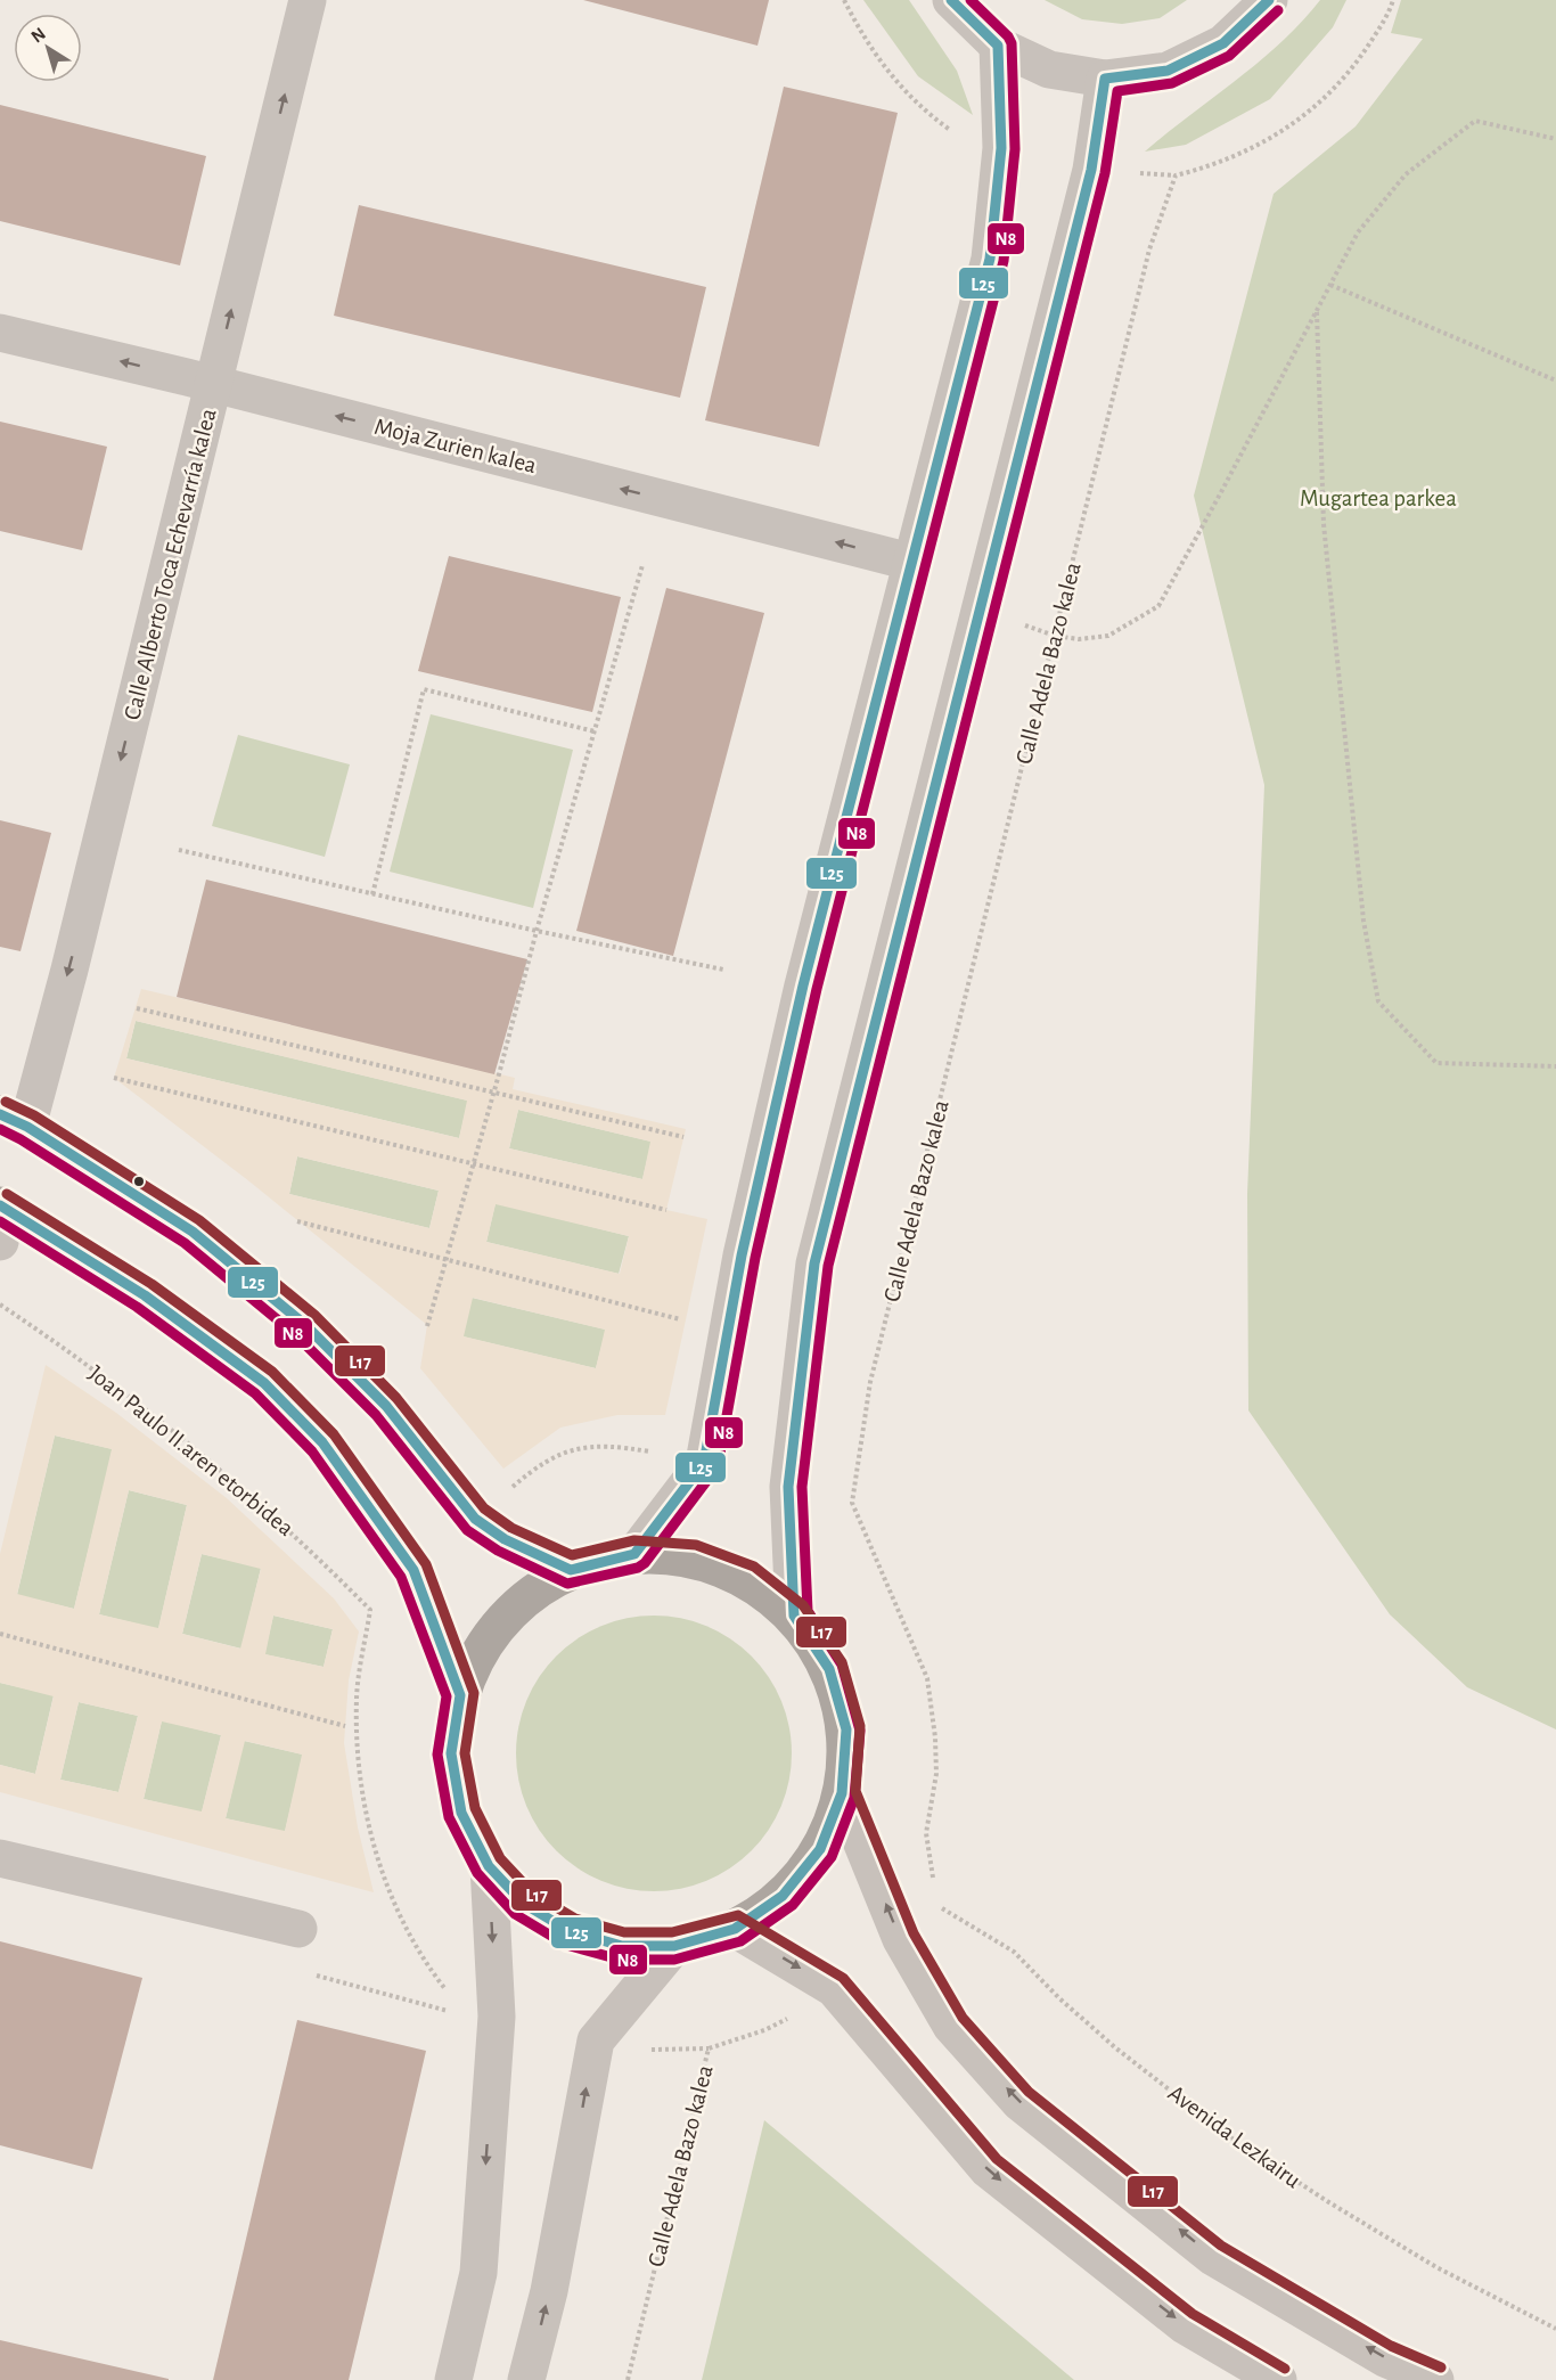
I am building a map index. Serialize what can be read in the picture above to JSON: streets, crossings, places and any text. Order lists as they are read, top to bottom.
{
  "streets": {
    "street": ["Moja Zurien kalea", "Calle Alberto Toca Echevarría kalea"],
    "path": ["Calle Adela Bazo kalea", "Joan Paulo II.aren etorbidea", "Avenida Lezkairu"]
  },
  "crossings": [
    ["Moja Zurien kalea", "Calle Alberto Toca Echevarría kalea"]
  ],
  "one_way": ["Moja Zurien kalea"],
  "parks": ["Mugartea parkea"],
  "lines": ["transit line L25", "transit line N8", "transit line L17"],
  "north": "top left"
}
